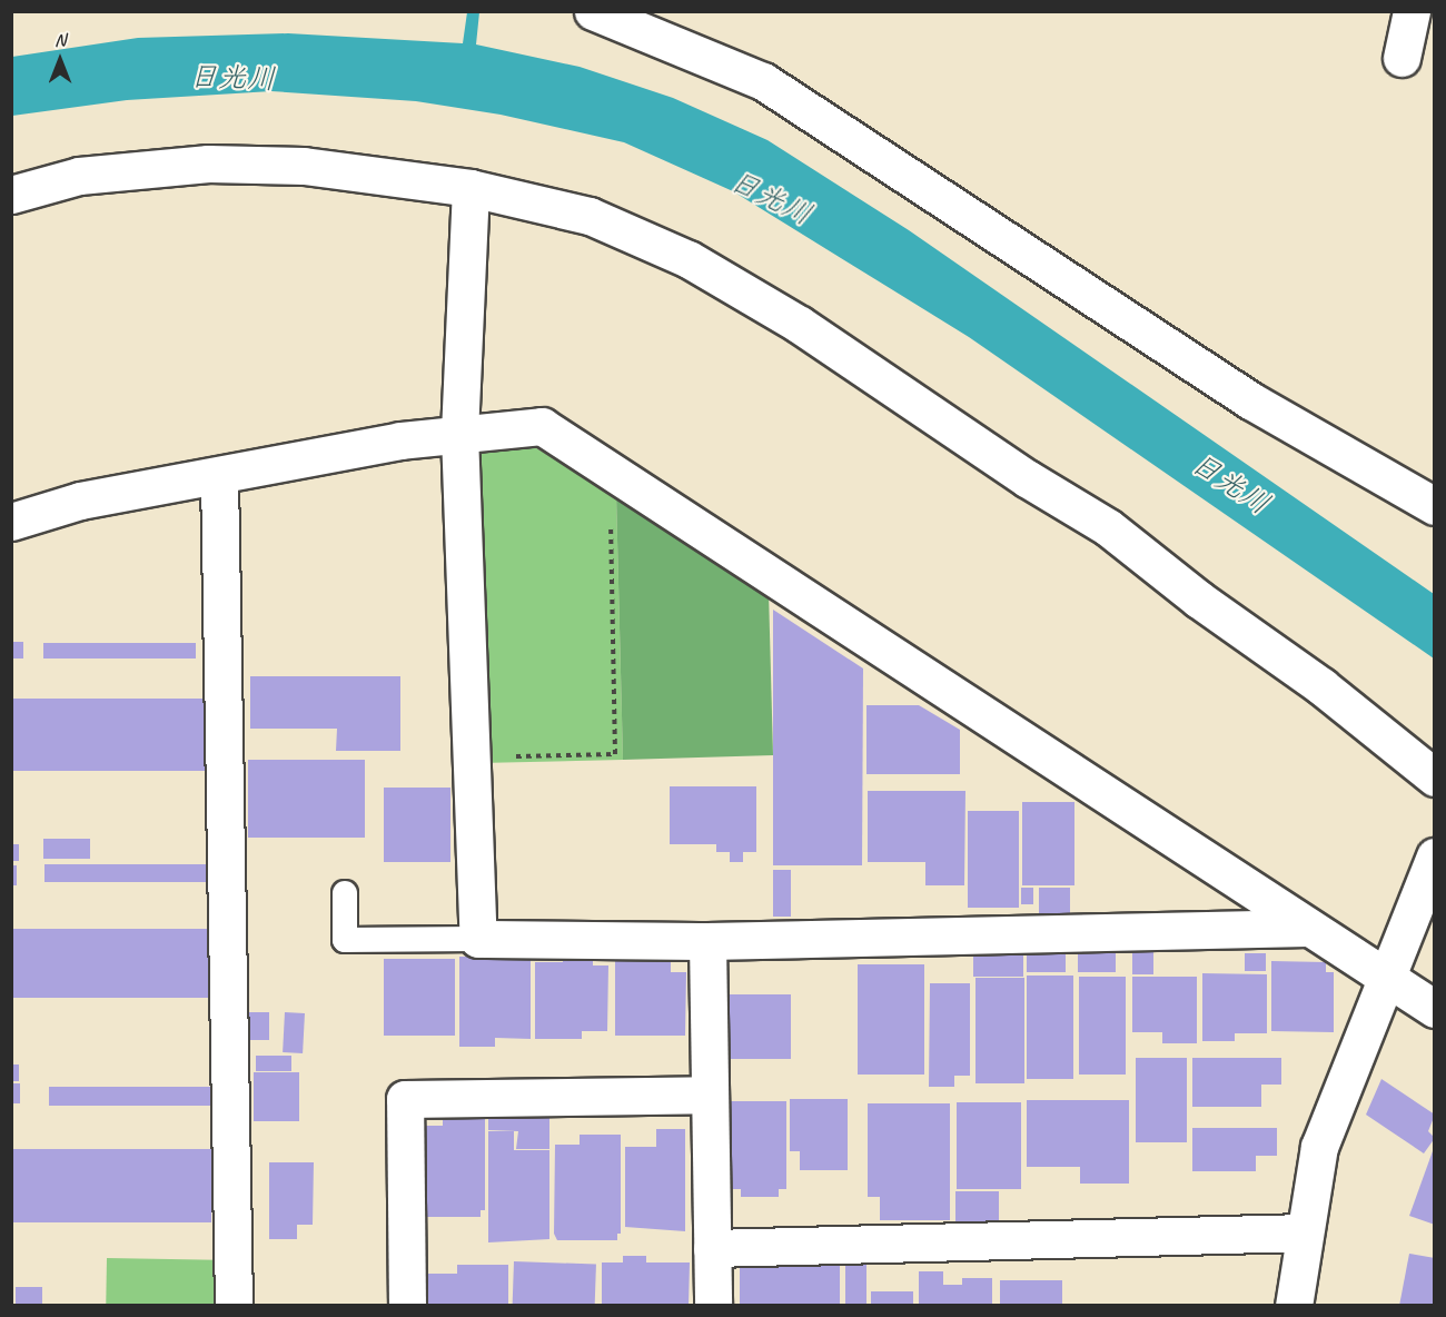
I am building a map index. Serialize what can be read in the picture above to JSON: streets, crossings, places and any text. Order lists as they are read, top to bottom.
{
  "water": ["日光川"],
  "north": "top"
}
